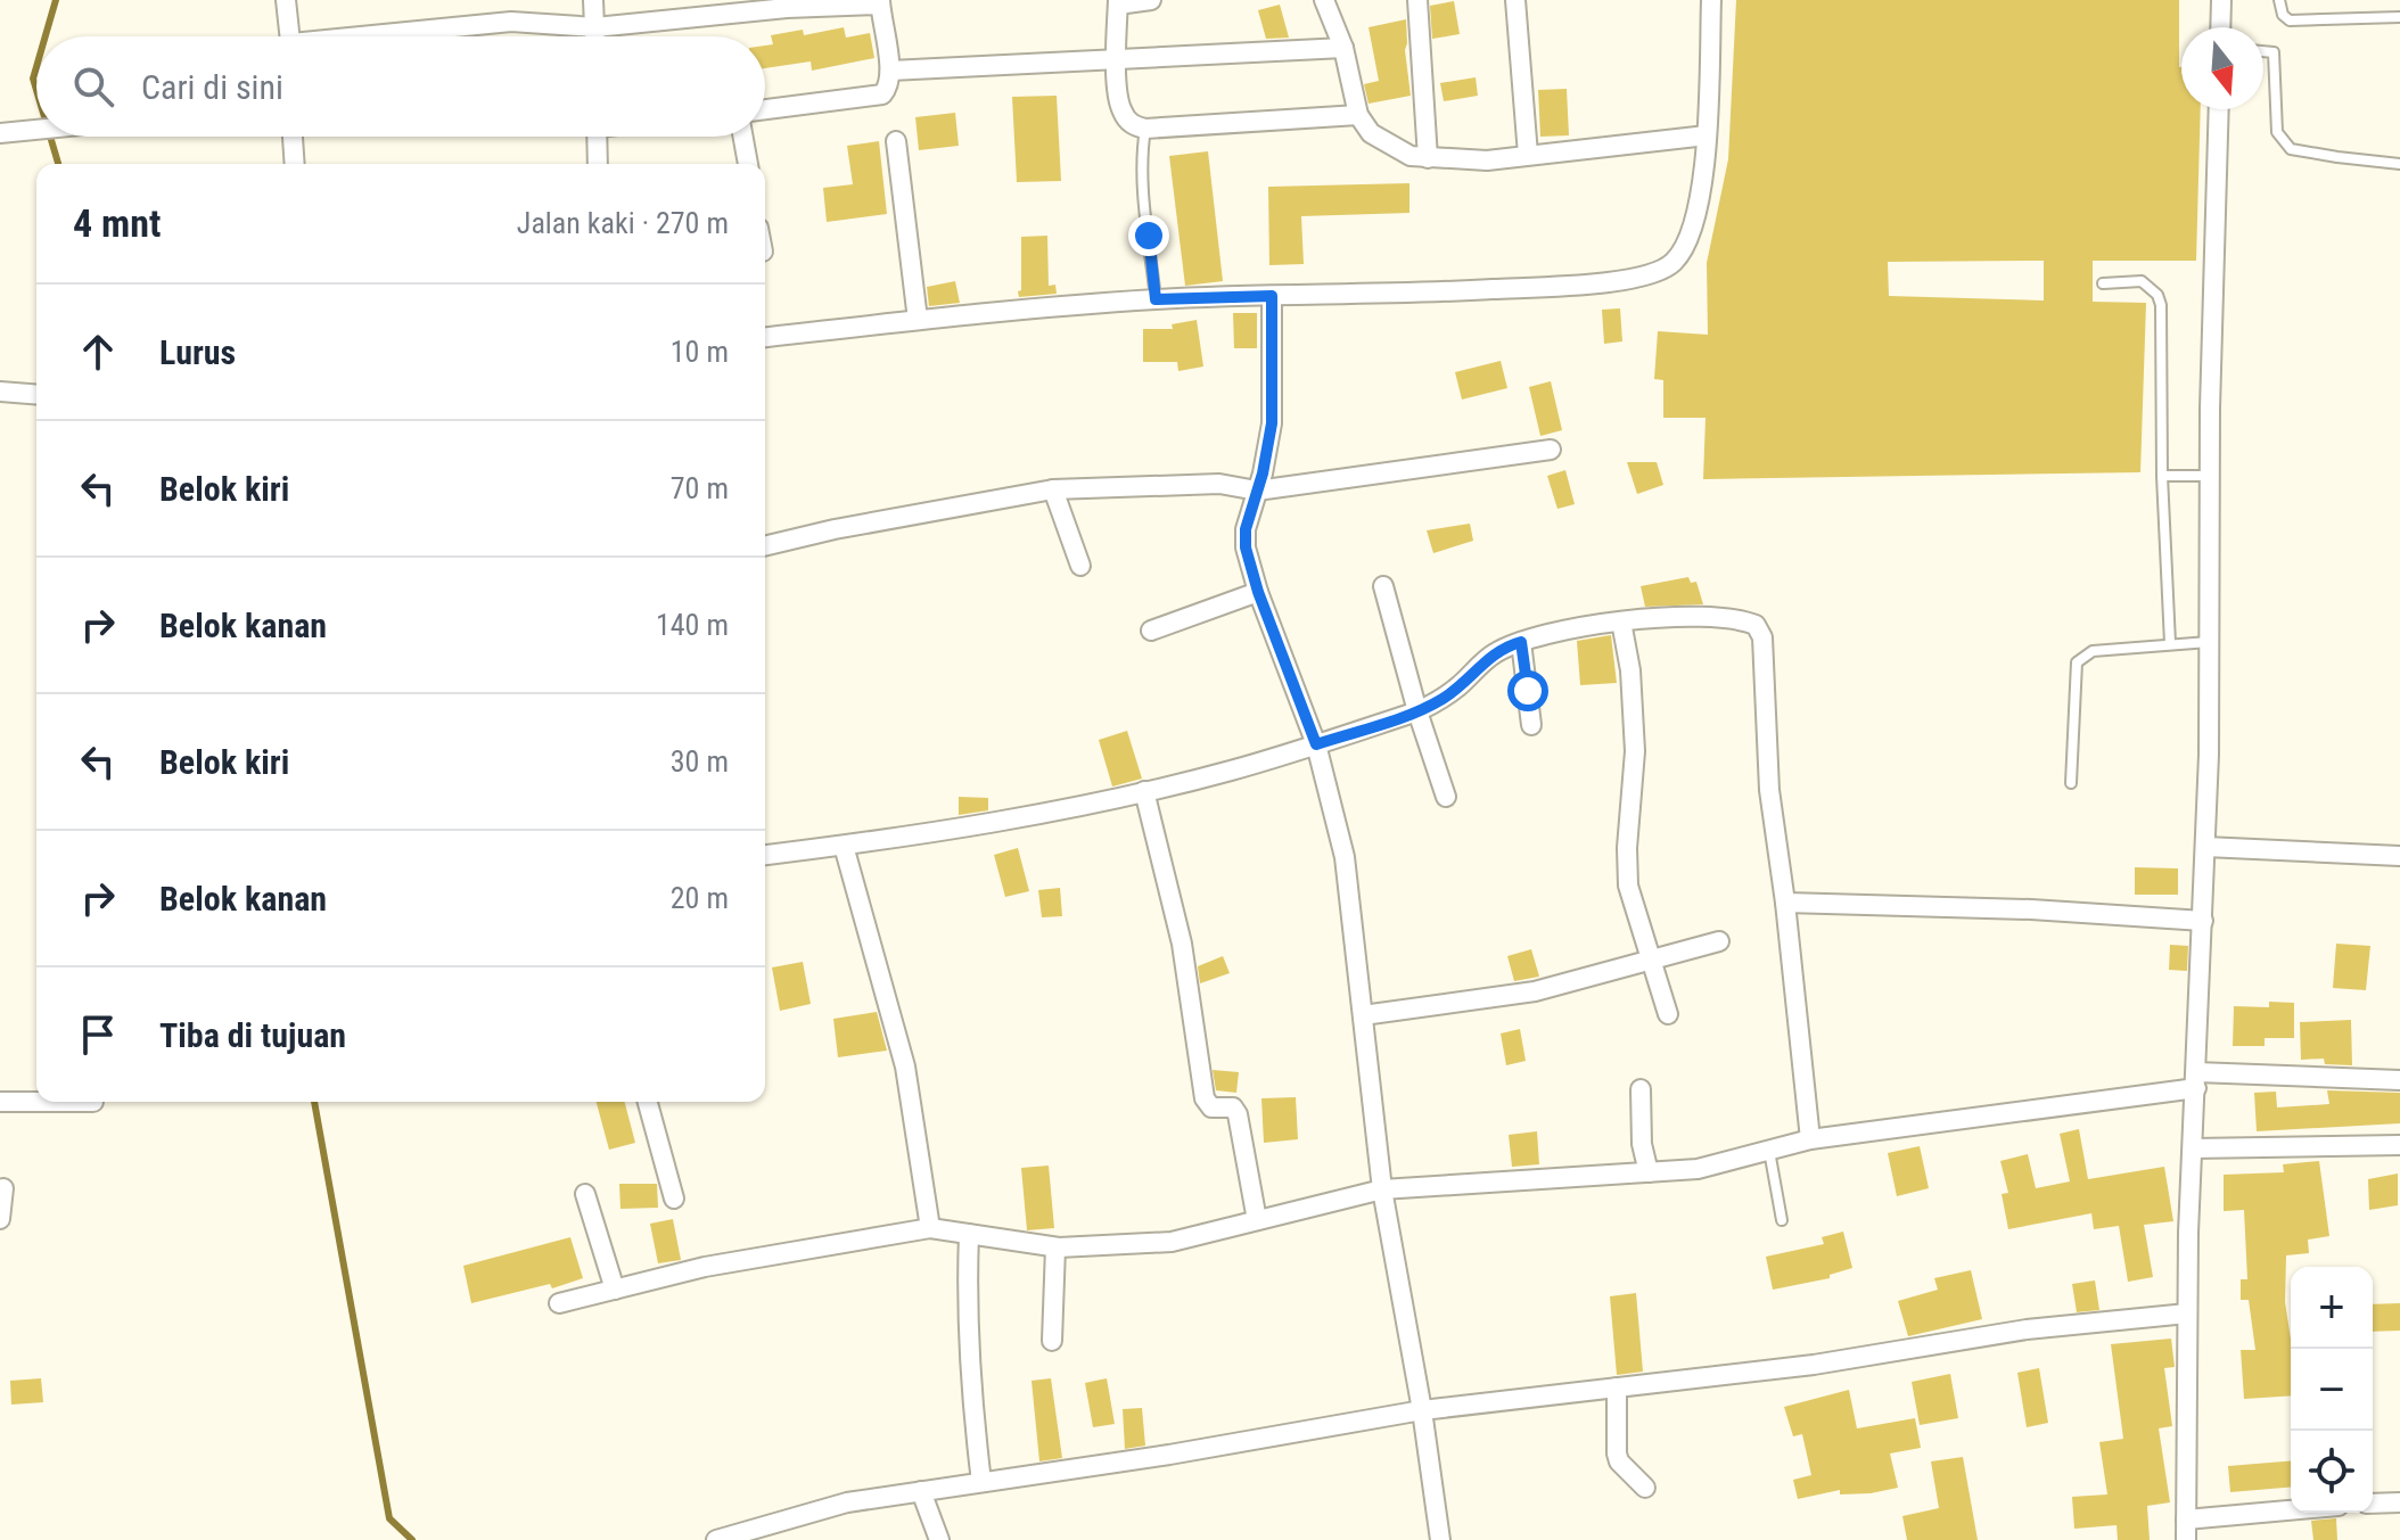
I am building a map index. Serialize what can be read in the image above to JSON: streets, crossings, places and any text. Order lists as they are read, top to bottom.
{
  "north": "bottom",
  "page": {
    "search": "Cari di sini",
    "heading": ["4 mnt", "Jalan kaki · 270 m"],
    "list": [
      ["Lurus", "10 m"],
      ["Belok kiri", "70 m"],
      ["Belok kanan", "140 m"],
      ["Belok kiri", "30 m"],
      ["Belok kanan", "20 m"],
      "Tiba di tujuan"
    ],
    "map_buttons": ["+", "−"]
  }
}
